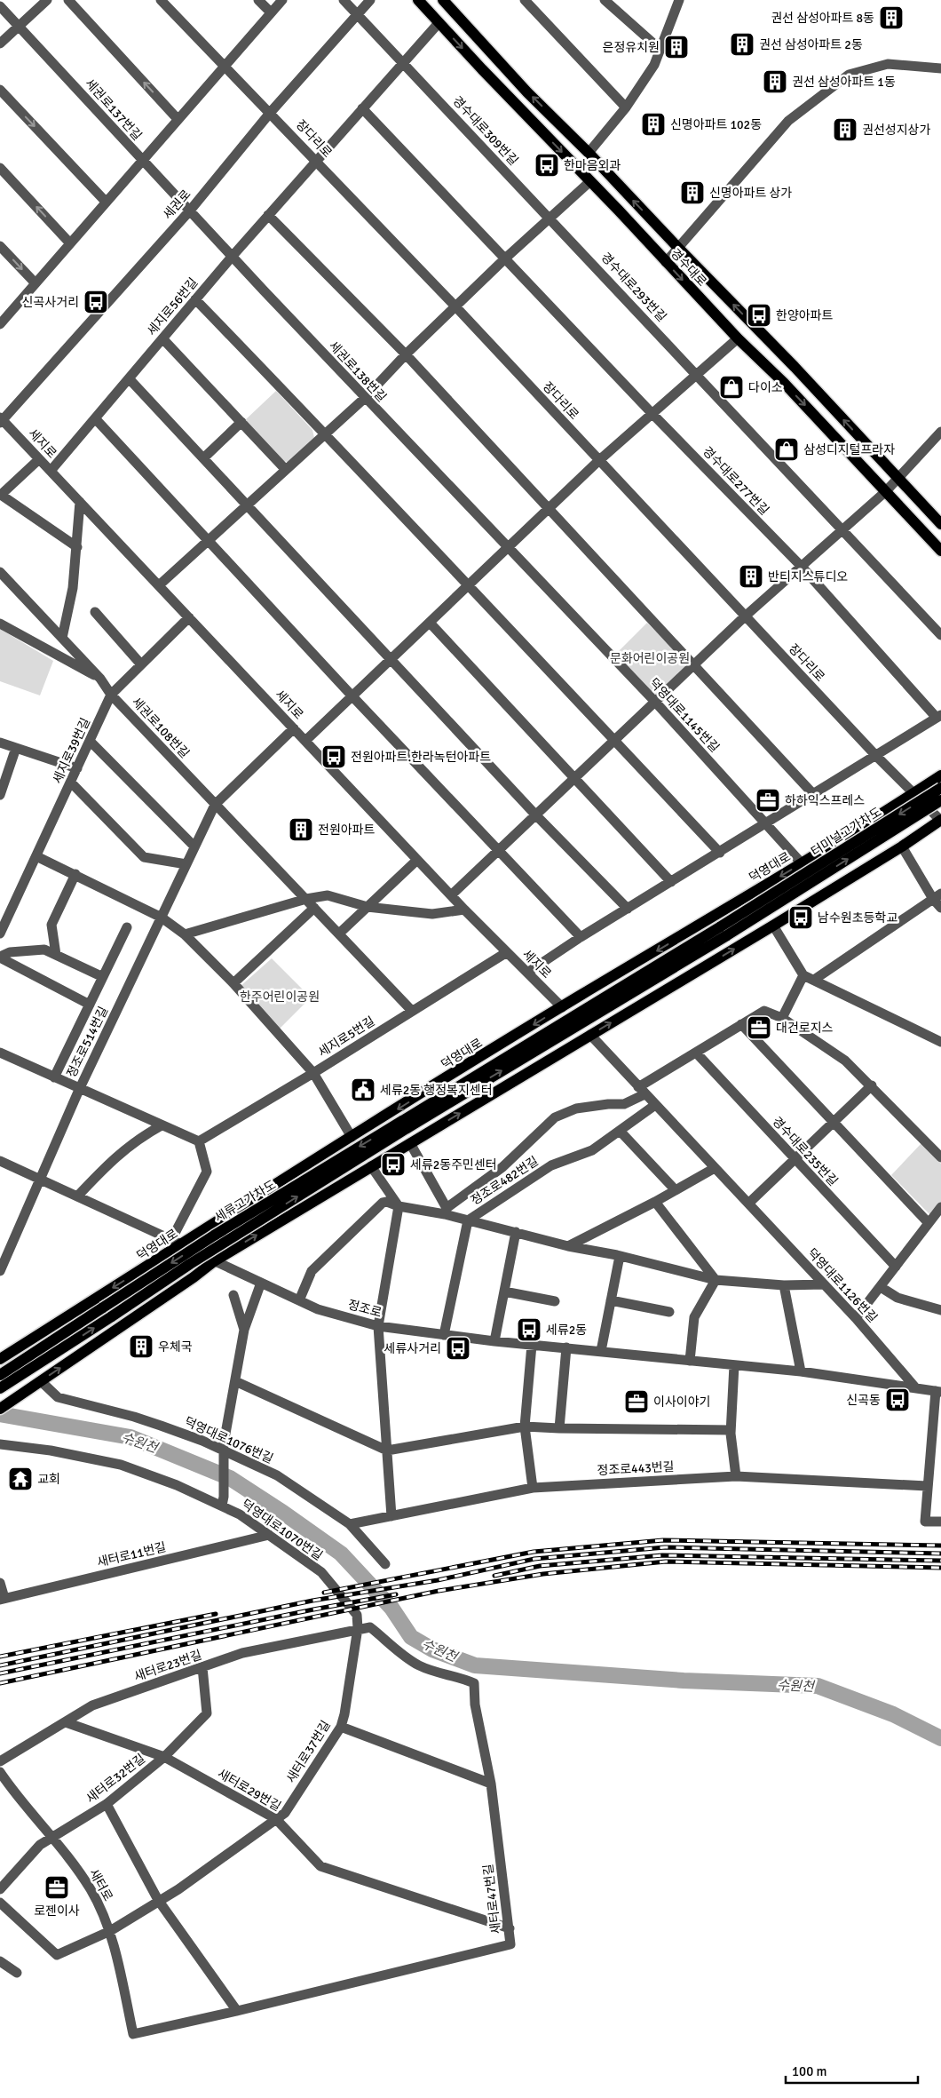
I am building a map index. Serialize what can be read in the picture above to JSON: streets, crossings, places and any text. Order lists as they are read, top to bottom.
{
  "streets": {
    "main road": [
      "경수대로",
      "터미널고가차도",
      "덕영대로",
      "세류고가차도"
    ],
    "street": [
      "세권로137번길",
      "경수대로309번길",
      "장다리로",
      "세권로",
      "경수대로293번길",
      "세지로56번길",
      "세권로138번길",
      "세지로",
      "경수대로277번길",
      "덕영대로1145번길",
      "세권로108번길",
      "세지로39번길",
      "세지로5번길",
      "정조로514번길",
      "경수대로235번길",
      "정조로482번길",
      "덕영대로1126번길",
      "정조로",
      "덕영대로1076번길",
      "정조로443번길",
      "덕영대로1070번길",
      "새터로11번길",
      "새터로23번길",
      "새터로37번길",
      "새터로32번길",
      "새터로29번길",
      "새터로",
      "새터로47번길"
    ]
  },
  "crossings": [
    ["세권로137번길", "세권로"],
    ["세권로137번길", "세권로138번길"],
    ["경수대로309번길", "세권로"],
    ["경수대로309번길", "경수대로293번길"],
    ["경수대로309번길", "세지로56번길"],
    ["장다리로", "세권로"],
    ["장다리로", "세지로56번길"],
    ["장다리로", "덕영대로"],
    ["세권로", "세권로138번길"],
    ["세권로", "세지로"],
    ["경수대로", "세지로56번길"],
    ["세지로56번길", "세권로138번길"],
    ["세지로56번길", "세지로"],
    ["세권로138번길", "덕영대로1145번길"],
    ["세지로", "세지로39번길"],
    ["세지로", "덕영대로"],
    ["세지로", "세지로5번길"],
    ["세지로", "정조로514번길"],
    ["덕영대로1145번길", "덕영대로"],
    ["세권로108번길", "세지로39번길"],
    ["세권로108번길", "세지로5번길"],
    ["세권로108번길", "정조로514번길"],
    ["덕영대로", "정조로"],
    ["정조로514번길", "정조로"],
    ["정조로482번길", "덕영대로1126번길"],
    ["정조로482번길", "정조로"],
    ["덕영대로1126번길", "정조로"],
    ["덕영대로1076번길", "정조로443번길"],
    ["덕영대로1070번길", "새터로11번길"],
    ["덕영대로1070번길", "새터로23번길"],
    ["덕영대로1070번길", "새터로37번길"],
    ["덕영대로1070번길", "새터로47번길"],
    ["새터로23번길", "새터로37번길"],
    ["새터로23번길", "새터로32번길"],
    ["새터로23번길", "새터로29번길"],
    ["새터로23번길", "새터로47번길"],
    ["새터로37번길", "새터로29번길"],
    ["새터로37번길", "새터로"],
    ["새터로37번길", "새터로47번길"],
    ["새터로32번길", "새터로29번길"],
    ["새터로32번길", "새터로"],
    ["새터로29번길", "새터로47번길"],
    ["새터로", "새터로47번길"]
  ],
  "water": ["수원천"],
  "parks": ["문화어린이공원", "한주어린이공원"],
  "places": {
    "building": [
      "권선 삼성아파트 8동",
      "권선 삼성아파트 2동",
      "은정유치원",
      "권선 삼성아파트 1동",
      "신명아파트 102동",
      "권선성지상가",
      "신명아파트 상가",
      "반티지스튜디오",
      "전원아파트",
      "우체국"
    ],
    "bus stop": [
      "한마음외과",
      "신곡사거리",
      "한양아파트",
      "전원아파트.한라녹턴아파트",
      "남수원초등학교",
      "세류2동주민센터",
      "세류2동",
      "세류사거리",
      "신곡동"
    ],
    "shop": ["다이소", "삼성디지털프라자"],
    "office": [
      "하하익스프레스",
      "대건로지스",
      "이사이야기",
      "로젠이사"
    ],
    "public building": ["세류2동 행정복지센터"],
    "temple": ["교회"]
  },
  "scale_bar": "100 m"
}
